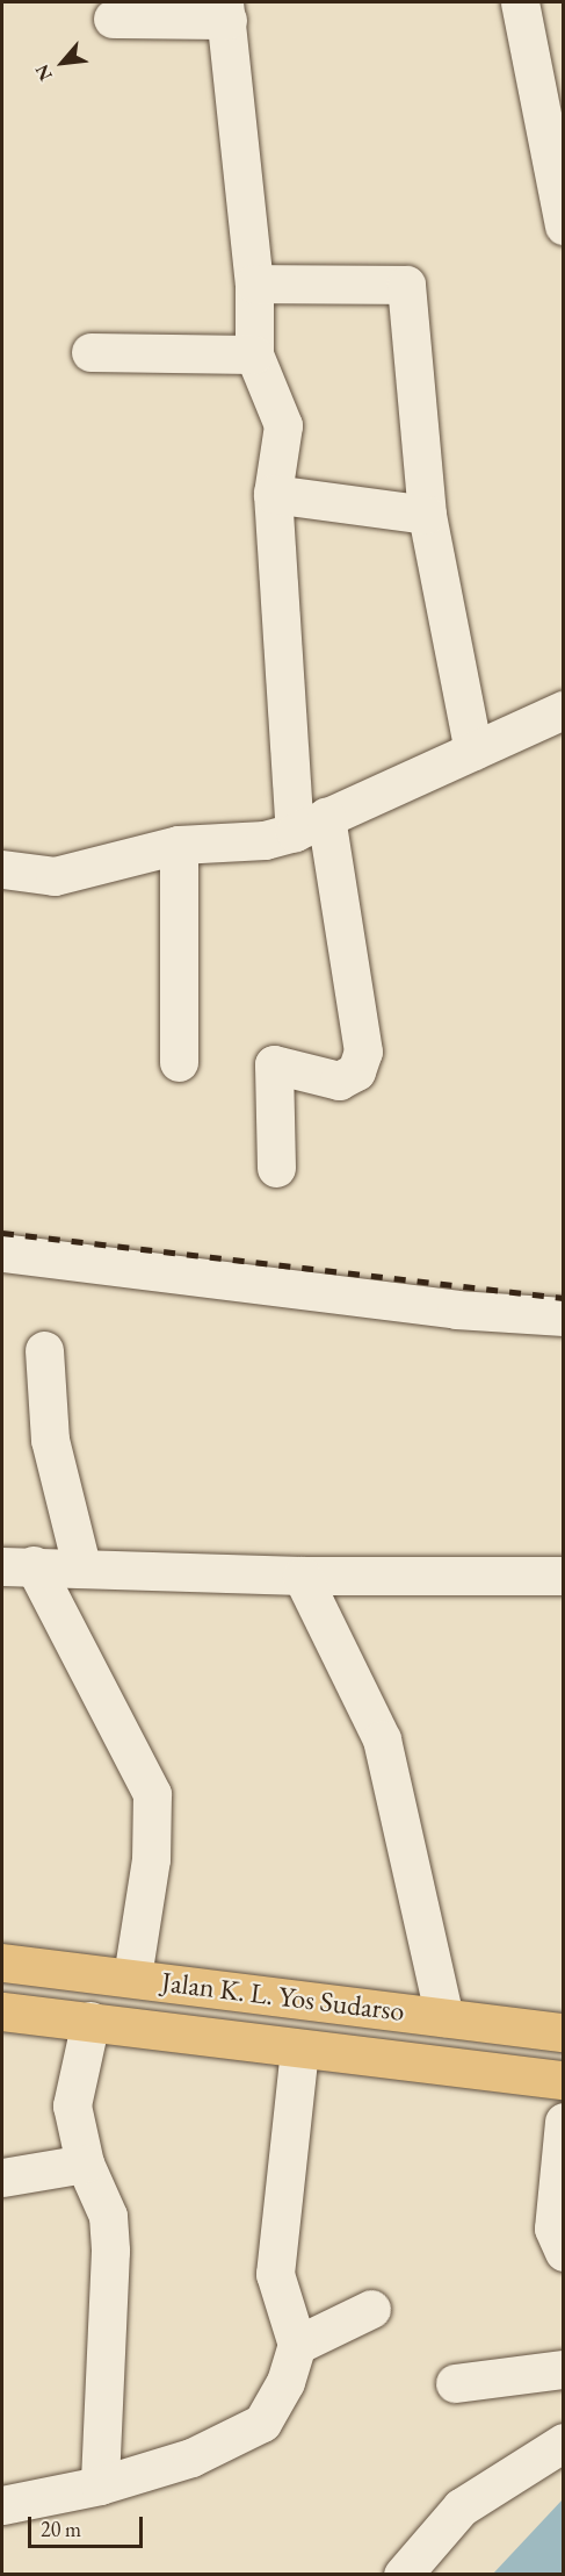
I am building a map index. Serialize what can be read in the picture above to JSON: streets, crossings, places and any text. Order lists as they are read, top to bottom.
{
  "streets": {
    "highway": ["Jalan K. L. Yos Sudarso"]
  },
  "scale_bar": "20 m",
  "north": "bottom left"
}
